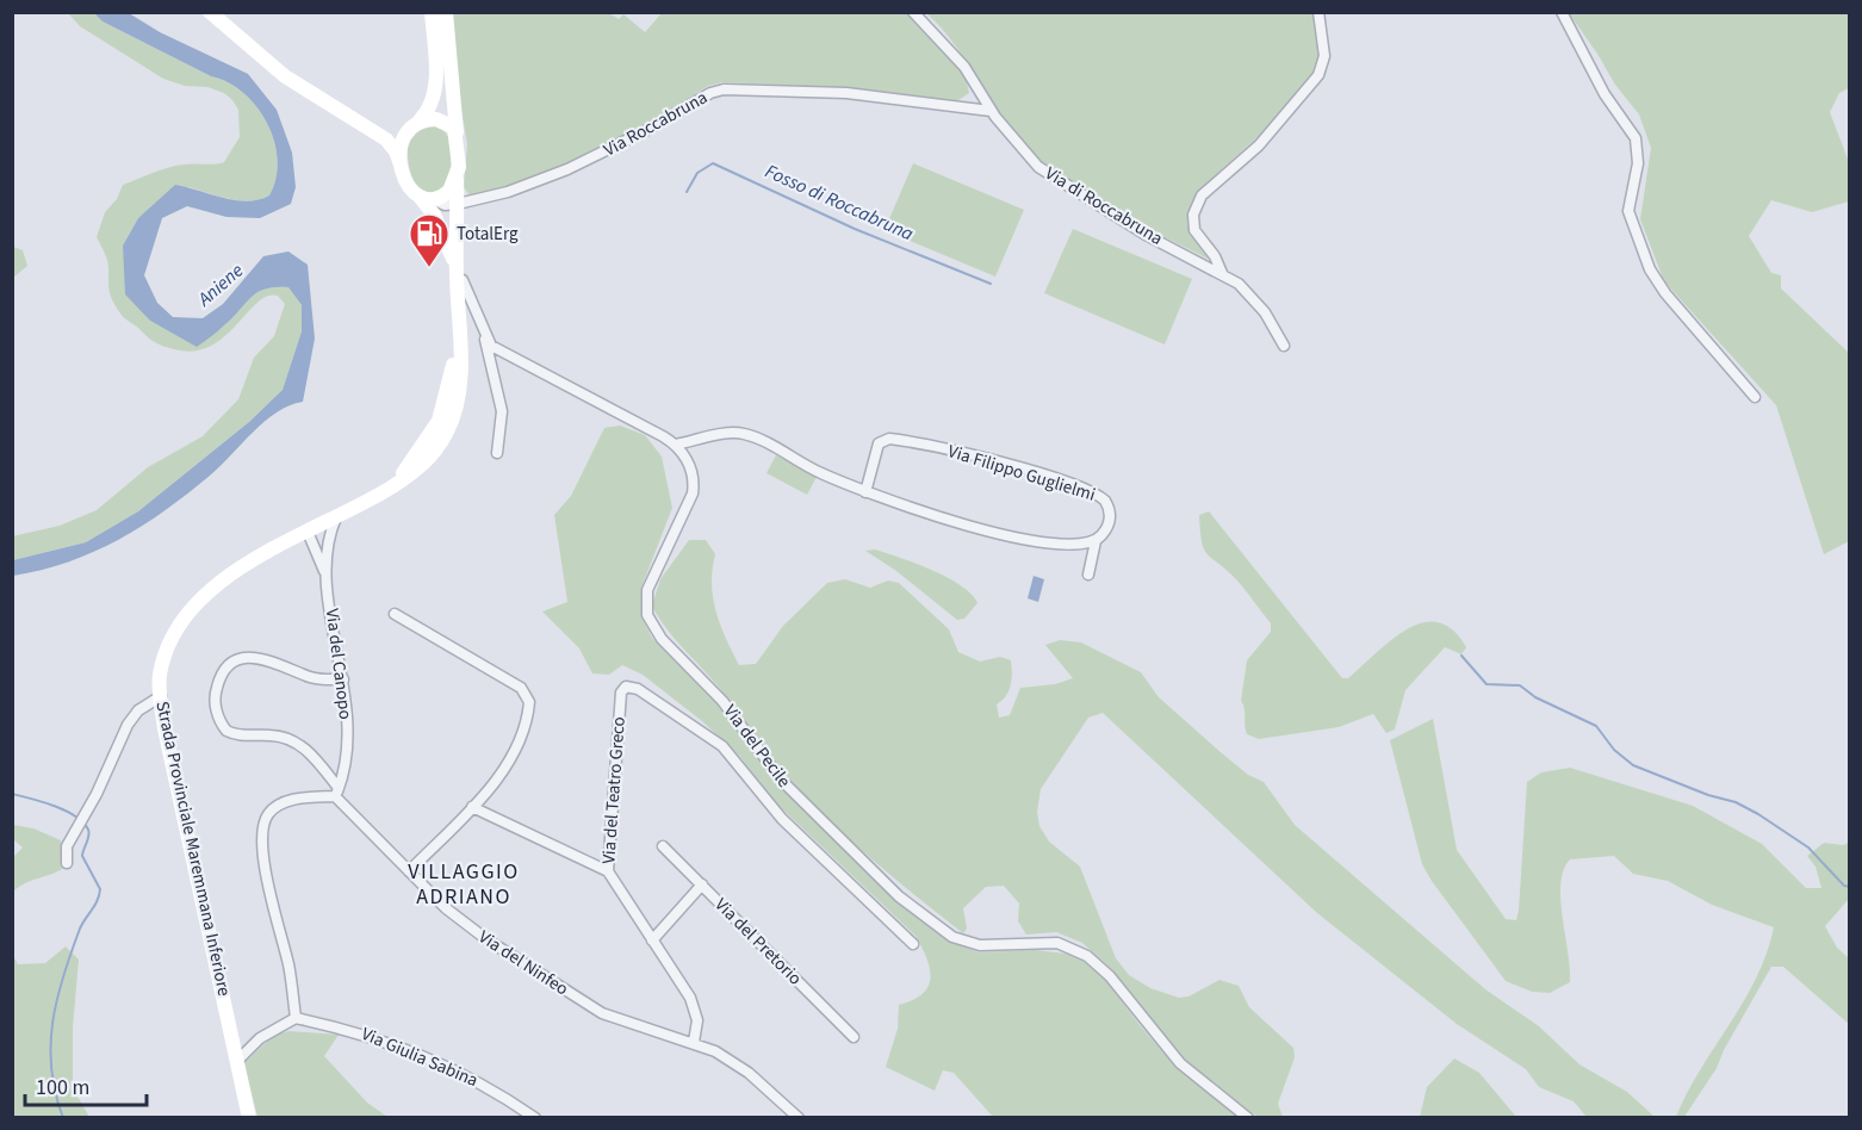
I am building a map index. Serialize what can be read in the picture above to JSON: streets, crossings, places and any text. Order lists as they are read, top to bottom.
{
  "streets": {
    "main road": ["Strada Provinciale Maremmana Inferiore"],
    "street": [
      "Via Roccabruna",
      "Via di Roccabruna",
      "Via Filippo Guglielmi",
      "Via del Canopo",
      "Via del Pecile",
      "Via del Teatro Greco",
      "Via del Pretorio",
      "Via del Ninfeo",
      "Via Giulia Sabina"
    ]
  },
  "crossings": [
    ["Via Roccabruna", "Via di Roccabruna"],
    ["Via Roccabruna", "Strada Provinciale Maremmana Inferiore"],
    ["Via del Canopo", "Via del Ninfeo"],
    ["Via del Pecile", "Via del Teatro Greco"],
    ["Via del Teatro Greco", "Via del Ninfeo"]
  ],
  "districts": ["VILLAGGIO ADRIANO"],
  "water": ["Fosso di Roccabruna", "Aniene"],
  "places": {
    "fuel station": ["TotalErg"]
  },
  "scale_bar": "100 m"
}
